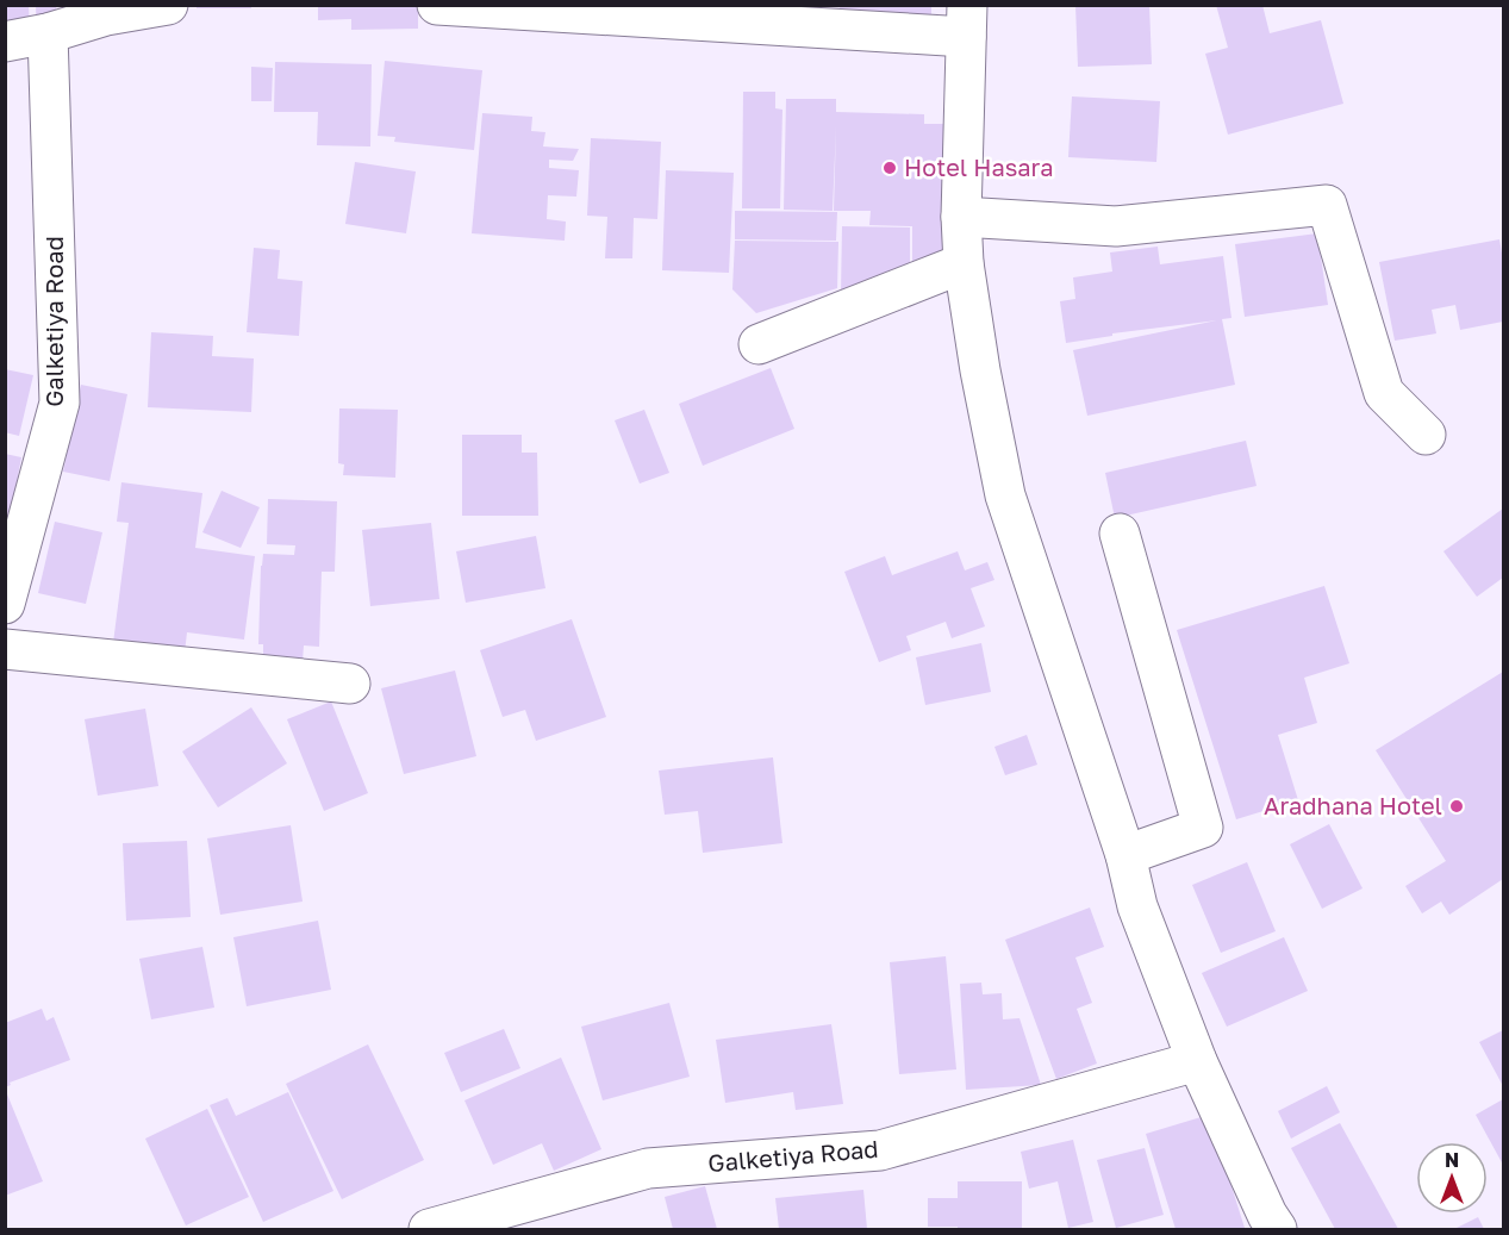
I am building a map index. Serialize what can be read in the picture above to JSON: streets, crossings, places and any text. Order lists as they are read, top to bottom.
{
  "streets": {
    "street": ["Galketiya Road"]
  },
  "places": ["Hotel Hasara", "Aradhana Hotel"],
  "north": "top"
}
